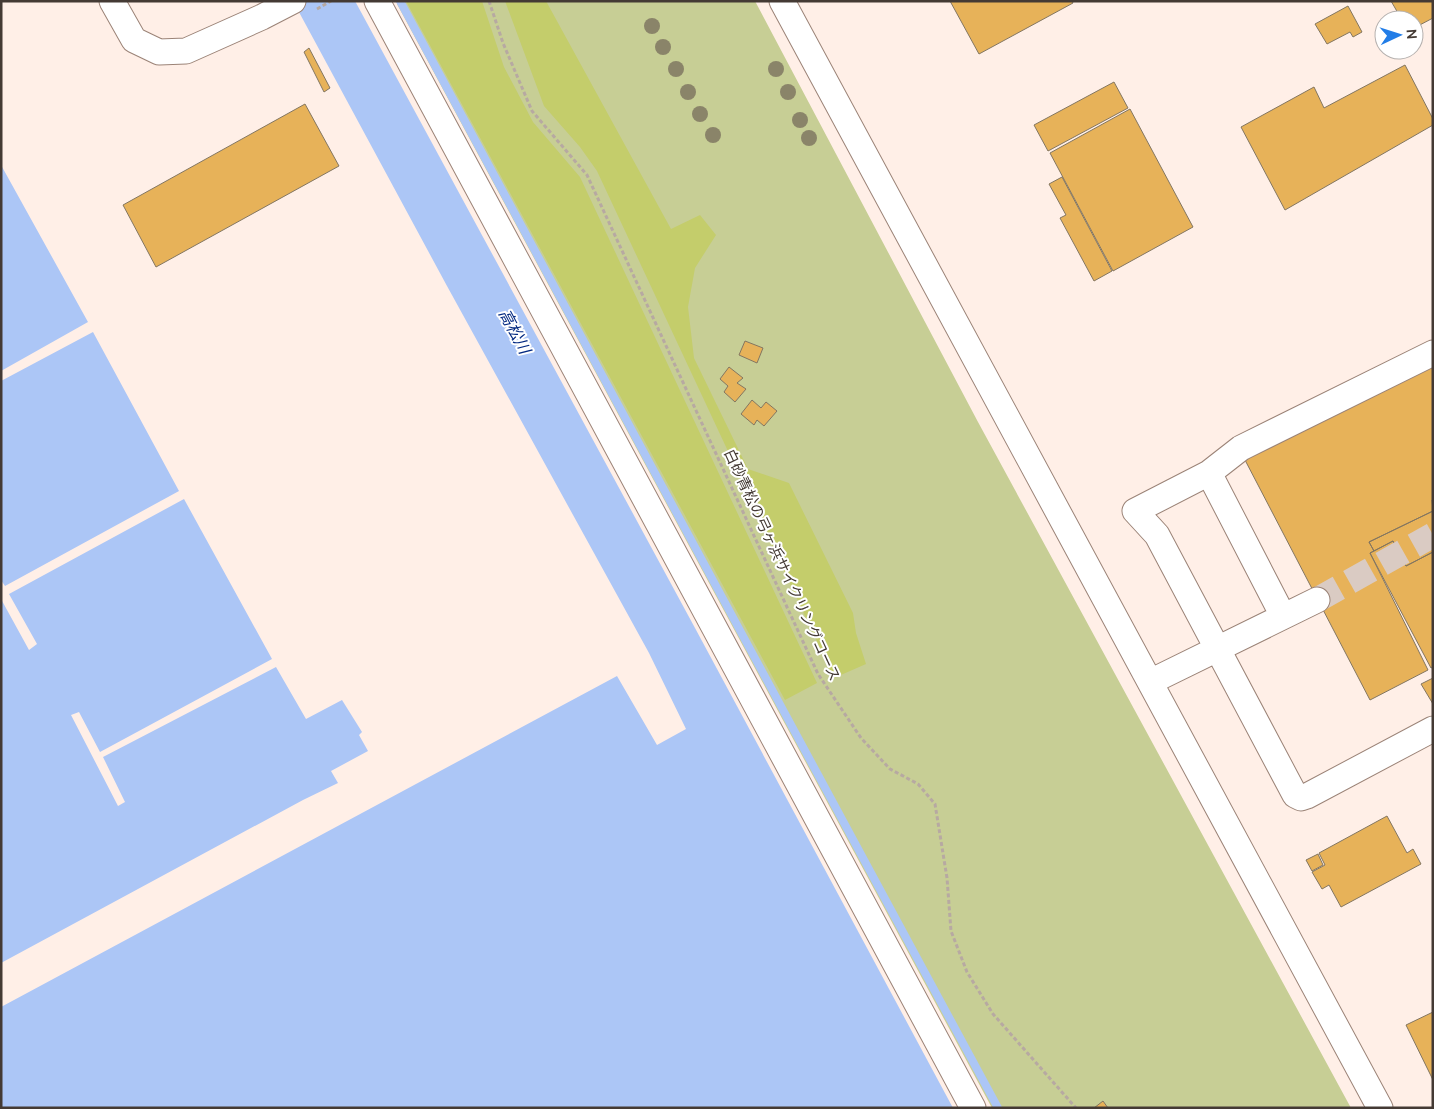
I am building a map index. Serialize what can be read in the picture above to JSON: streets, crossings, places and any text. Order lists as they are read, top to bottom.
{
  "streets": {
    "path": ["白砂青松の弓ヶ浜サイクリングコース"]
  },
  "water": ["高松川"],
  "north": "right"
}
